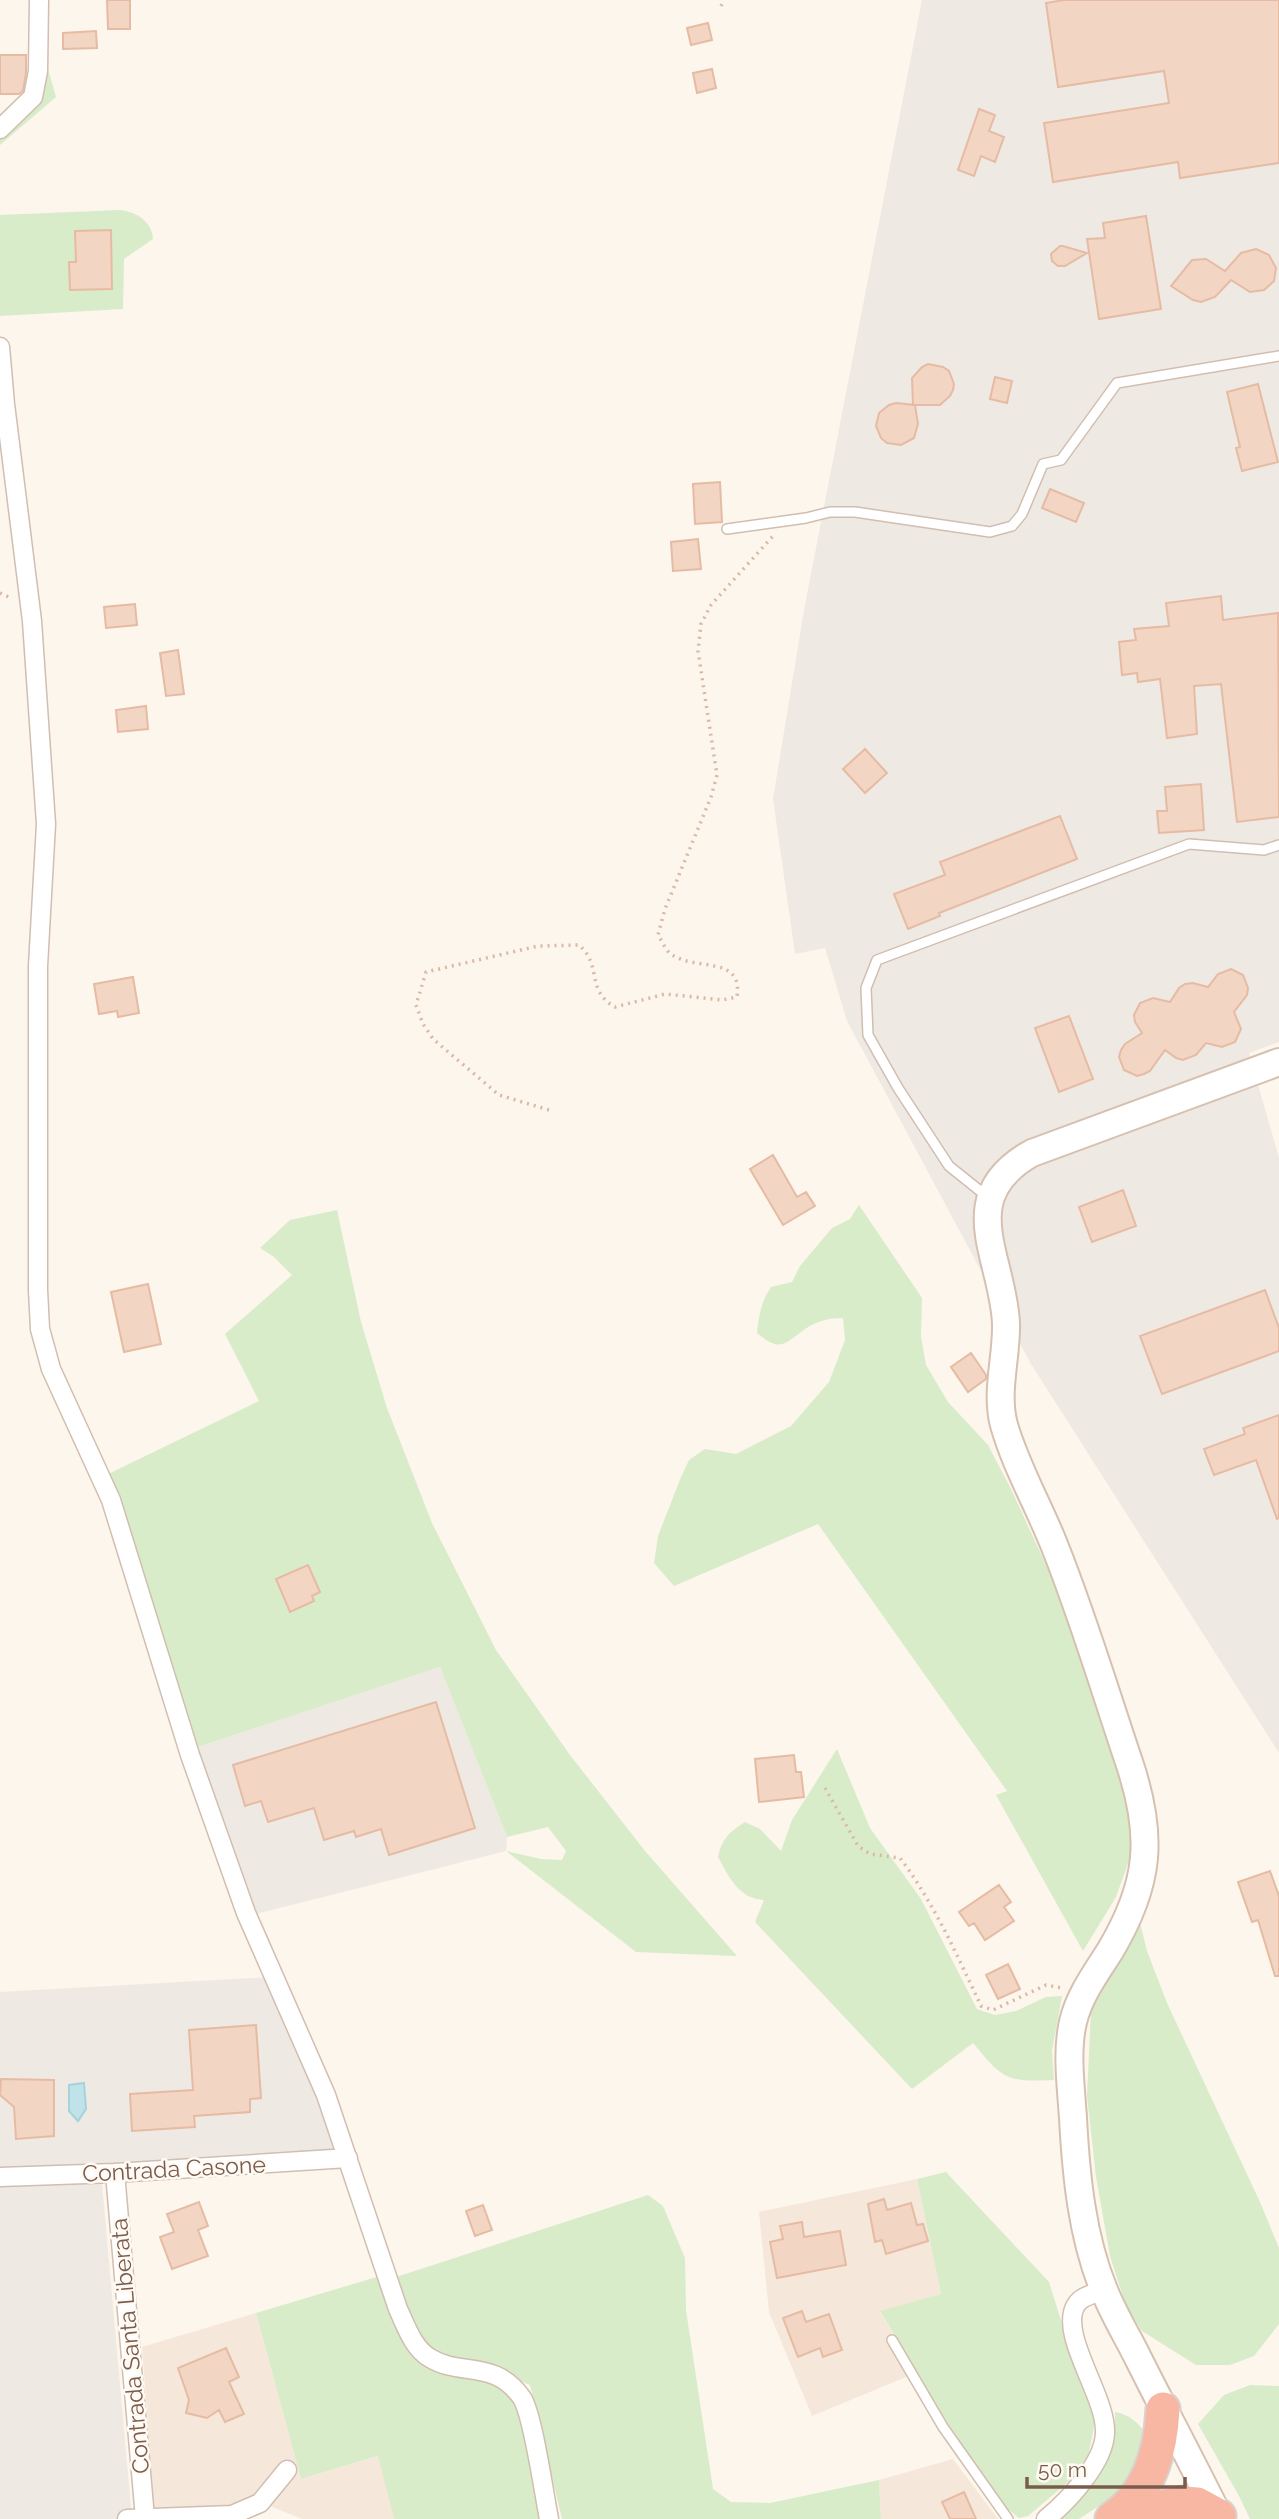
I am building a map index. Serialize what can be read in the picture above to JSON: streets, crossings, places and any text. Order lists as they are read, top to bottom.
{
  "streets": {
    "street": ["Contrada Casone", "Contrada Santa Liberata"]
  },
  "crossings": [
    ["Contrada Casone", "Contrada Santa Liberata"]
  ],
  "scale_bar": "50 m"
}
